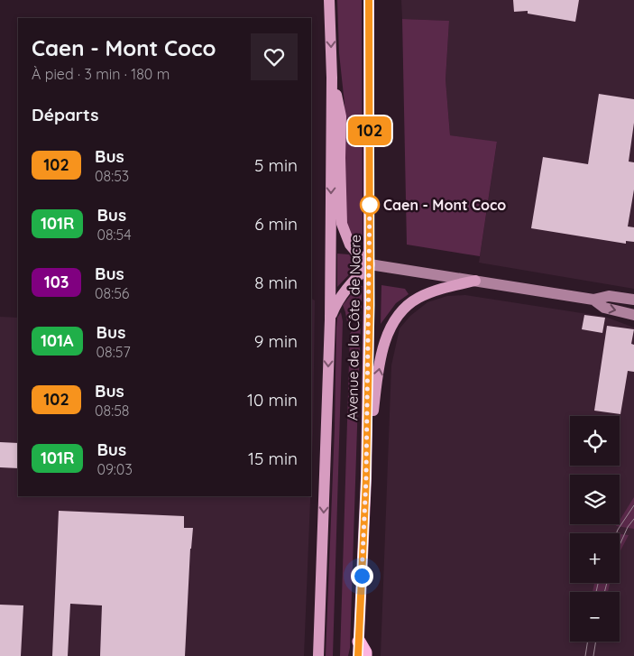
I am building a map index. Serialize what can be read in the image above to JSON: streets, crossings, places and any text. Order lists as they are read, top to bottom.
{
  "streets": {
    "main road": ["Avenue de la Côte de Nacre"]
  },
  "places": ["Caen - Mont Coco"],
  "lines": ["bus line 102"],
  "page": {
    "on_map": "102",
    "heading": [
      ["Caen - Mont Coco", "À pied · 3 min · 180 m"],
      "Départs"
    ],
    "list": [
      {
        "mark": "102",
        "name": "Bus",
        "note": "08:53",
        "value": "5 min"
      },
      {
        "mark": "101R",
        "name": "Bus",
        "note": "08:54",
        "value": "6 min"
      },
      {
        "mark": "103",
        "name": "Bus",
        "note": "08:56",
        "value": "8 min"
      },
      {
        "mark": "101A",
        "name": "Bus",
        "note": "08:57",
        "value": "9 min"
      },
      {
        "mark": "102",
        "name": "Bus",
        "note": "08:58",
        "value": "10 min"
      },
      {
        "mark": "101R",
        "name": "Bus",
        "note": "09:03",
        "value": "15 min"
      }
    ],
    "map_buttons": ["+", "−"]
  }
}
